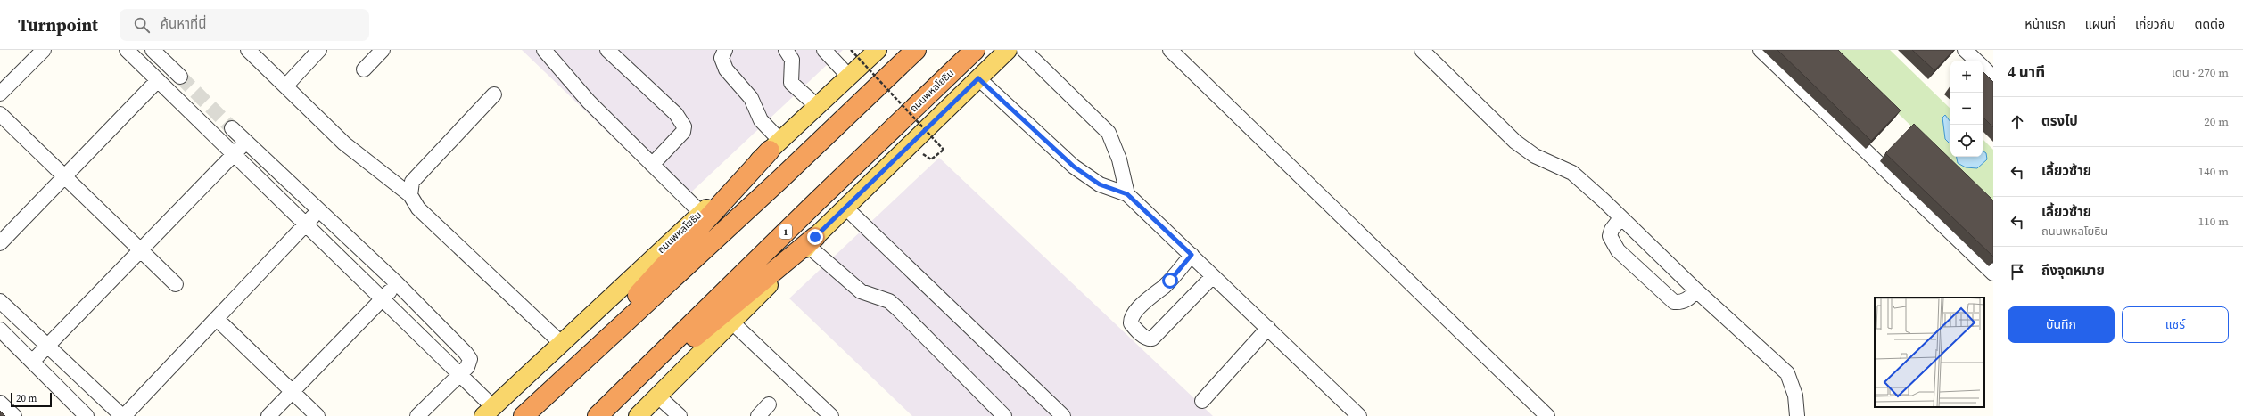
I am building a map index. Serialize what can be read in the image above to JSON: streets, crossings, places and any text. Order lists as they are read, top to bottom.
{
  "streets": {
    "highway": ["ถนนพหลโยธิน", "1"]
  },
  "scale_bar": "20 m",
  "page": {
    "header": "Turnpoint",
    "search": "ค้นหาที่นี่",
    "nav": [
      "หน้าแรก",
      "แผนที่",
      "เกี่ยวกับ",
      "ติดต่อ"
    ],
    "heading": ["4 นาที", "เดิน · 270 m"],
    "map_buttons": ["+", "−"],
    "list": [
      ["ตรงไป", "20 m"],
      ["เลี้ยวซ้าย", "140 m"],
      ["เลี้ยวซ้าย", "ถนนพหลโยธิน", "110 m"],
      "ถึงจุดหมาย"
    ],
    "buttons": ["บันทึก", "แชร์"],
    "scale": "20 m"
  }
}
